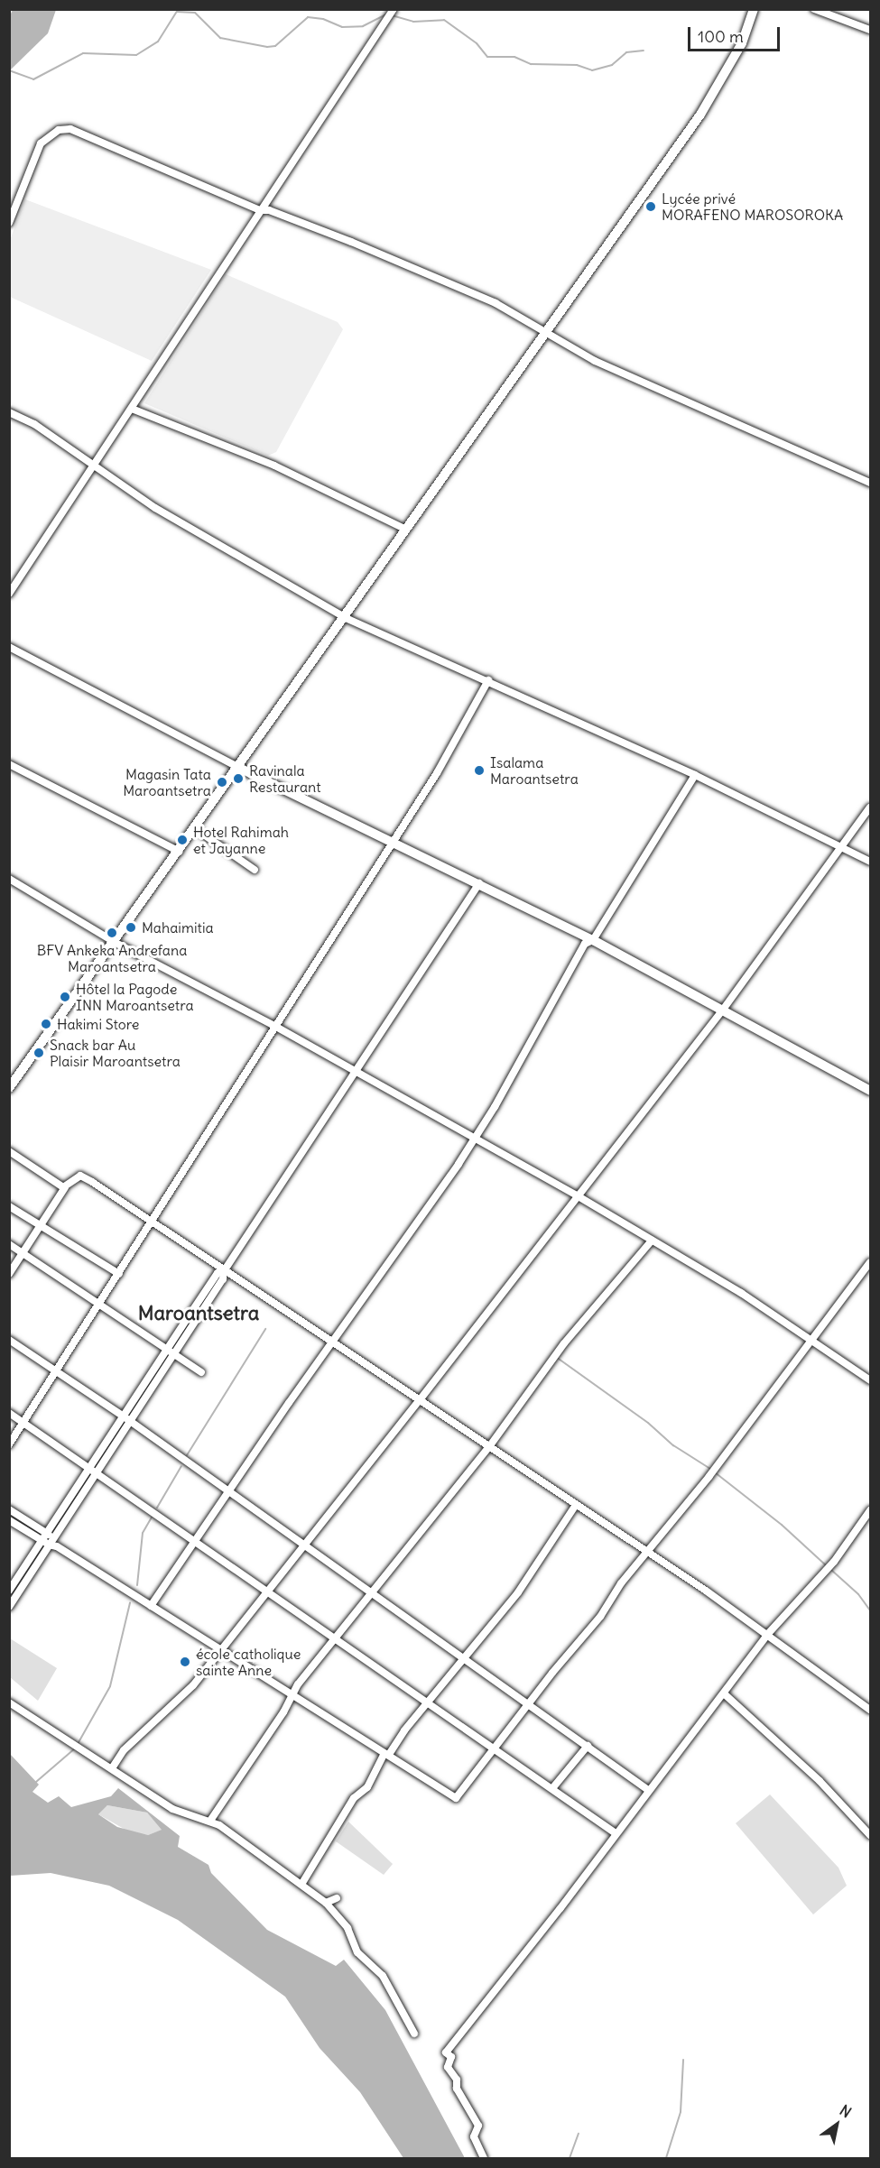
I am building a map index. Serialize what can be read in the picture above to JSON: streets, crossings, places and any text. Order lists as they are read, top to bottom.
{
  "districts": ["Maroantsetra"],
  "places": [
    "Lycée privé MORAFENO MAROSOROKA",
    "Isalama Maroantsetra",
    "Ravinala Restaurant",
    "Magasin Tata Maroantsetra",
    "Hotel Rahimah et Jayanne",
    "Mahaimitia",
    "BFV Ankeka Andrefana Maroantsetra",
    "Hôtel la Pagode INN Maroantsetra",
    "Hakimi Store",
    "Snack bar Au Plaisir Maroantsetra",
    "école catholique sainte Anne"
  ],
  "scale_bar": "100 m",
  "north": "top right"
}
